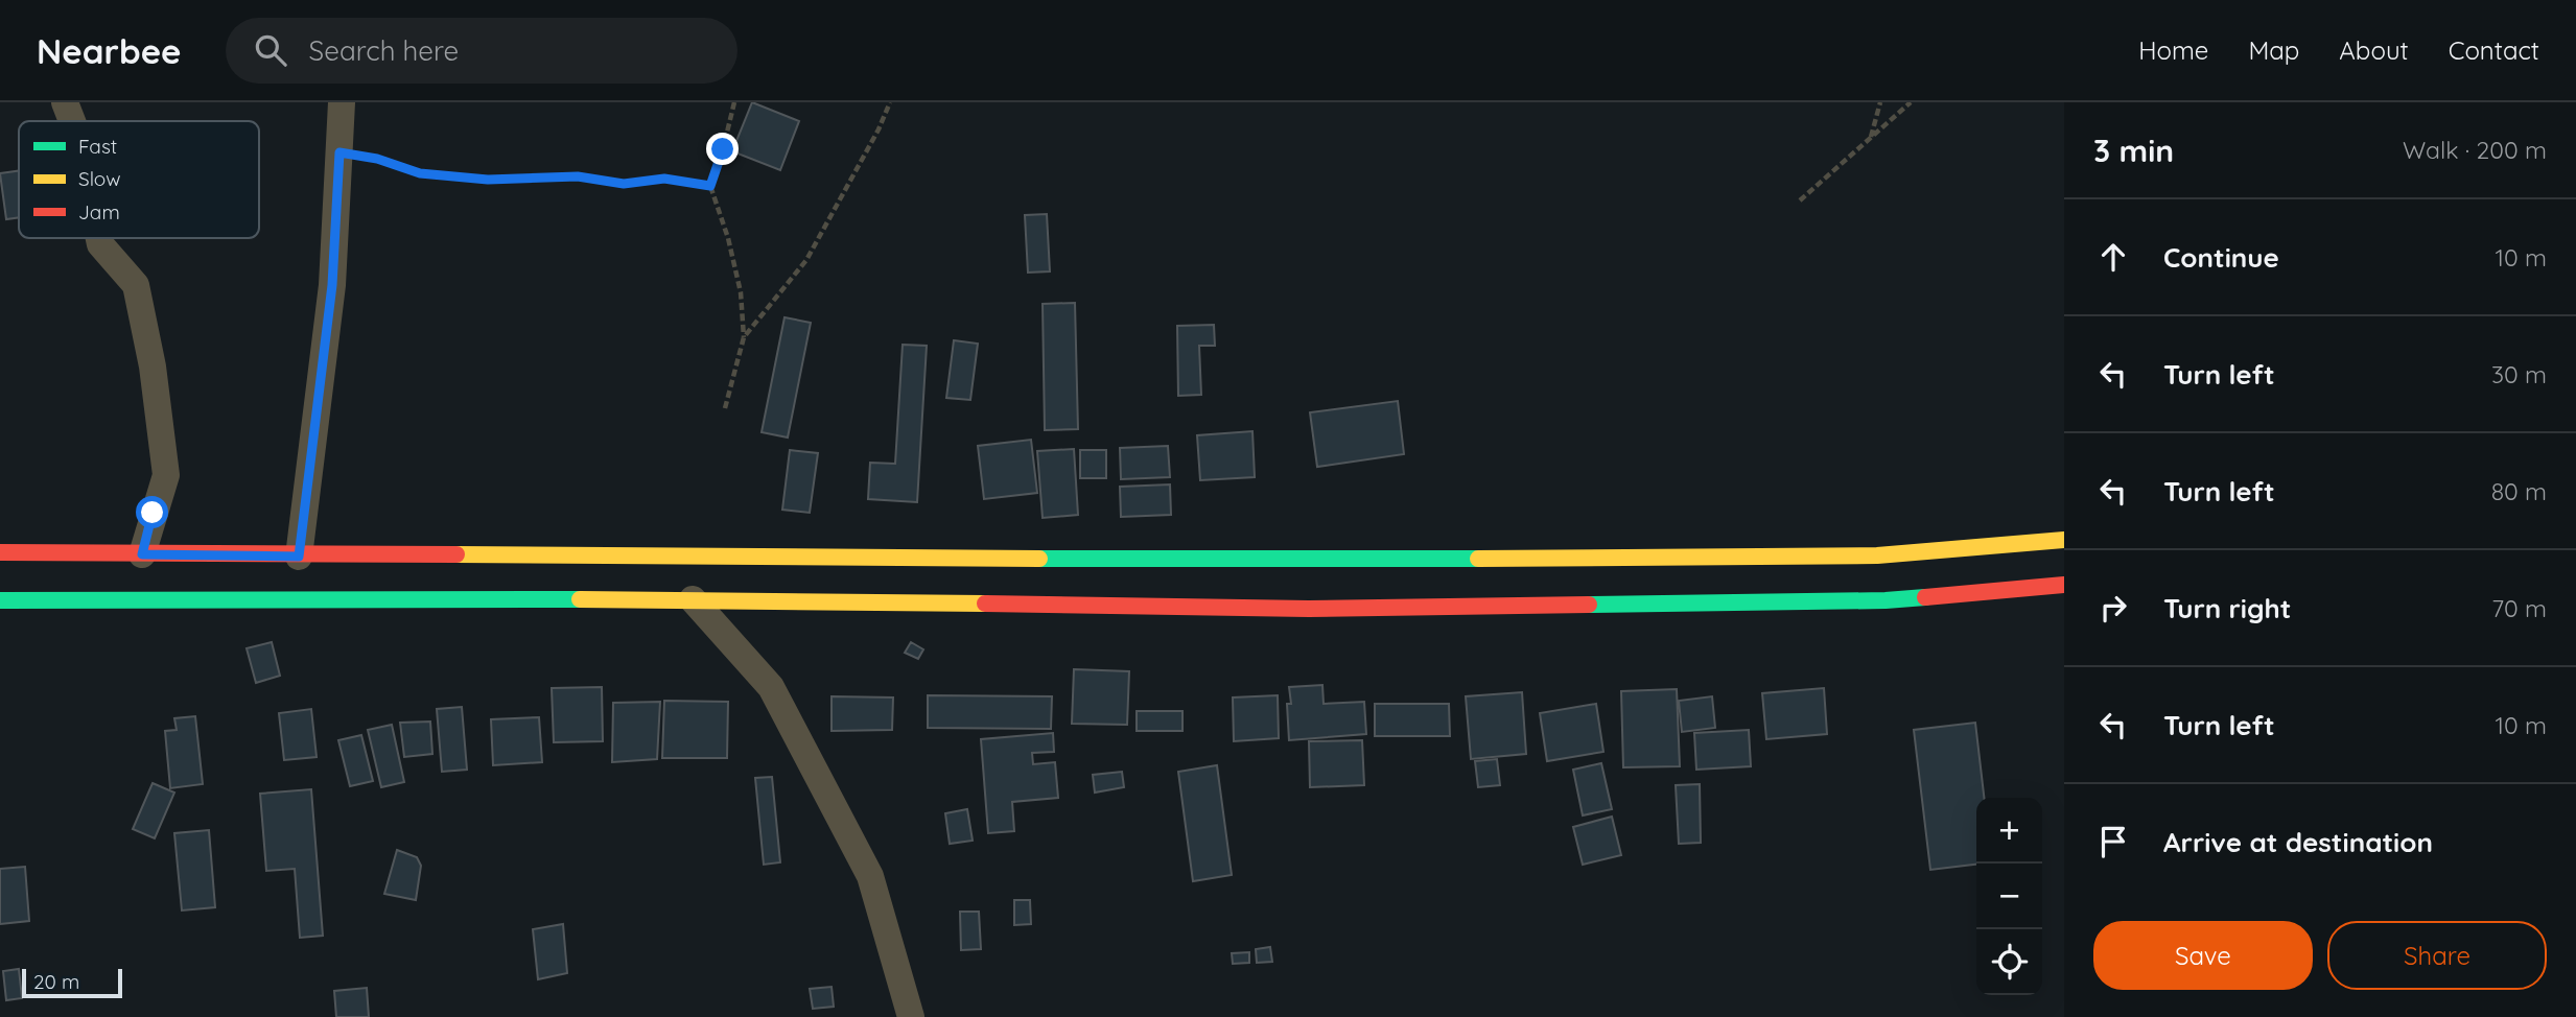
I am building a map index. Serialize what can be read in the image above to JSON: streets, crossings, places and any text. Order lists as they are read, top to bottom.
{
  "legend": ["Fast", "Slow", "Jam"],
  "scale_bar": "20 m",
  "page": {
    "header": "Nearbee",
    "search": "Search here",
    "nav": [
      "Home",
      "Map",
      "About",
      "Contact"
    ],
    "heading": ["3 min", "Walk · 200 m"],
    "list": [
      ["Continue", "10 m"],
      ["Turn left", "30 m"],
      ["Turn left", "80 m"],
      ["Turn right", "70 m"],
      ["Turn left", "10 m"],
      "Arrive at destination"
    ],
    "map_buttons": ["+", "−"],
    "buttons": ["Save", "Share"],
    "scale": "20 m"
  }
}
